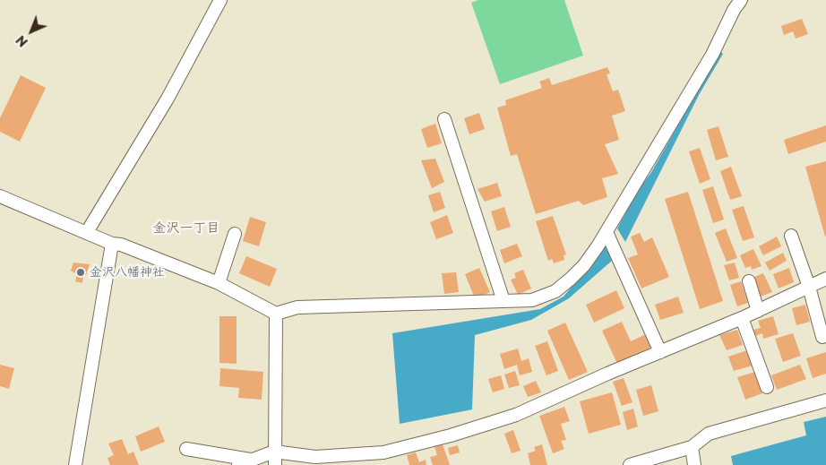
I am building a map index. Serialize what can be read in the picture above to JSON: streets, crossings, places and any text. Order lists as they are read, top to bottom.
{
  "districts": ["金沢一丁目"],
  "places": ["金沢八幡神社"],
  "north": "bottom left"
}
